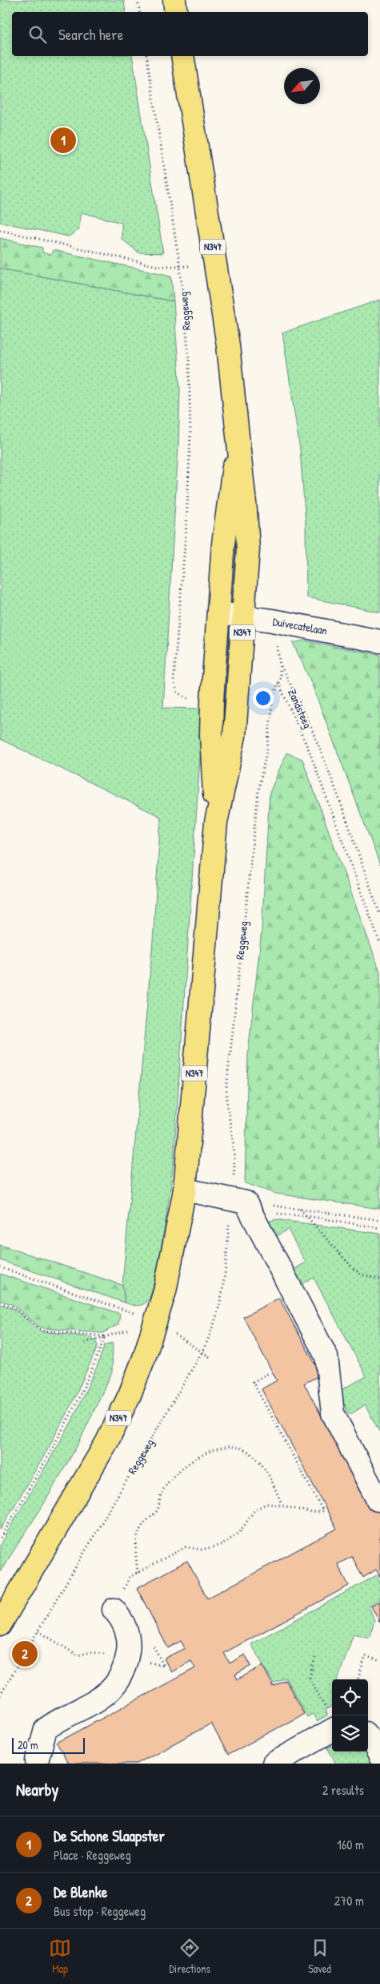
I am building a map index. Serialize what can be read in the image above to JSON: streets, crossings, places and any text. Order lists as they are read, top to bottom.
{
  "streets": {
    "main road": ["N347"],
    "street": ["Duivecatelaan"],
    "path": ["Reggeweg", "Zandsteeg"]
  },
  "crossings": [
    ["N347", "Duivecatelaan"],
    ["Reggeweg", "Zandsteeg"]
  ],
  "scale_bar": "20 m",
  "north": "bottom left",
  "page": {
    "search": "Search here",
    "pins": ["1", "2"],
    "scale": "20 m",
    "heading": ["Nearby", "2 results"],
    "list": [
      {
        "mark": "1",
        "name": "De Schone Slaapster",
        "note": "Place · Reggeweg",
        "value": "160 m"
      },
      {
        "mark": "2",
        "name": "De Blenke",
        "note": "Bus stop · Reggeweg",
        "value": "270 m"
      }
    ],
    "nav": ["Map", "Directions", "Saved"]
  }
}
